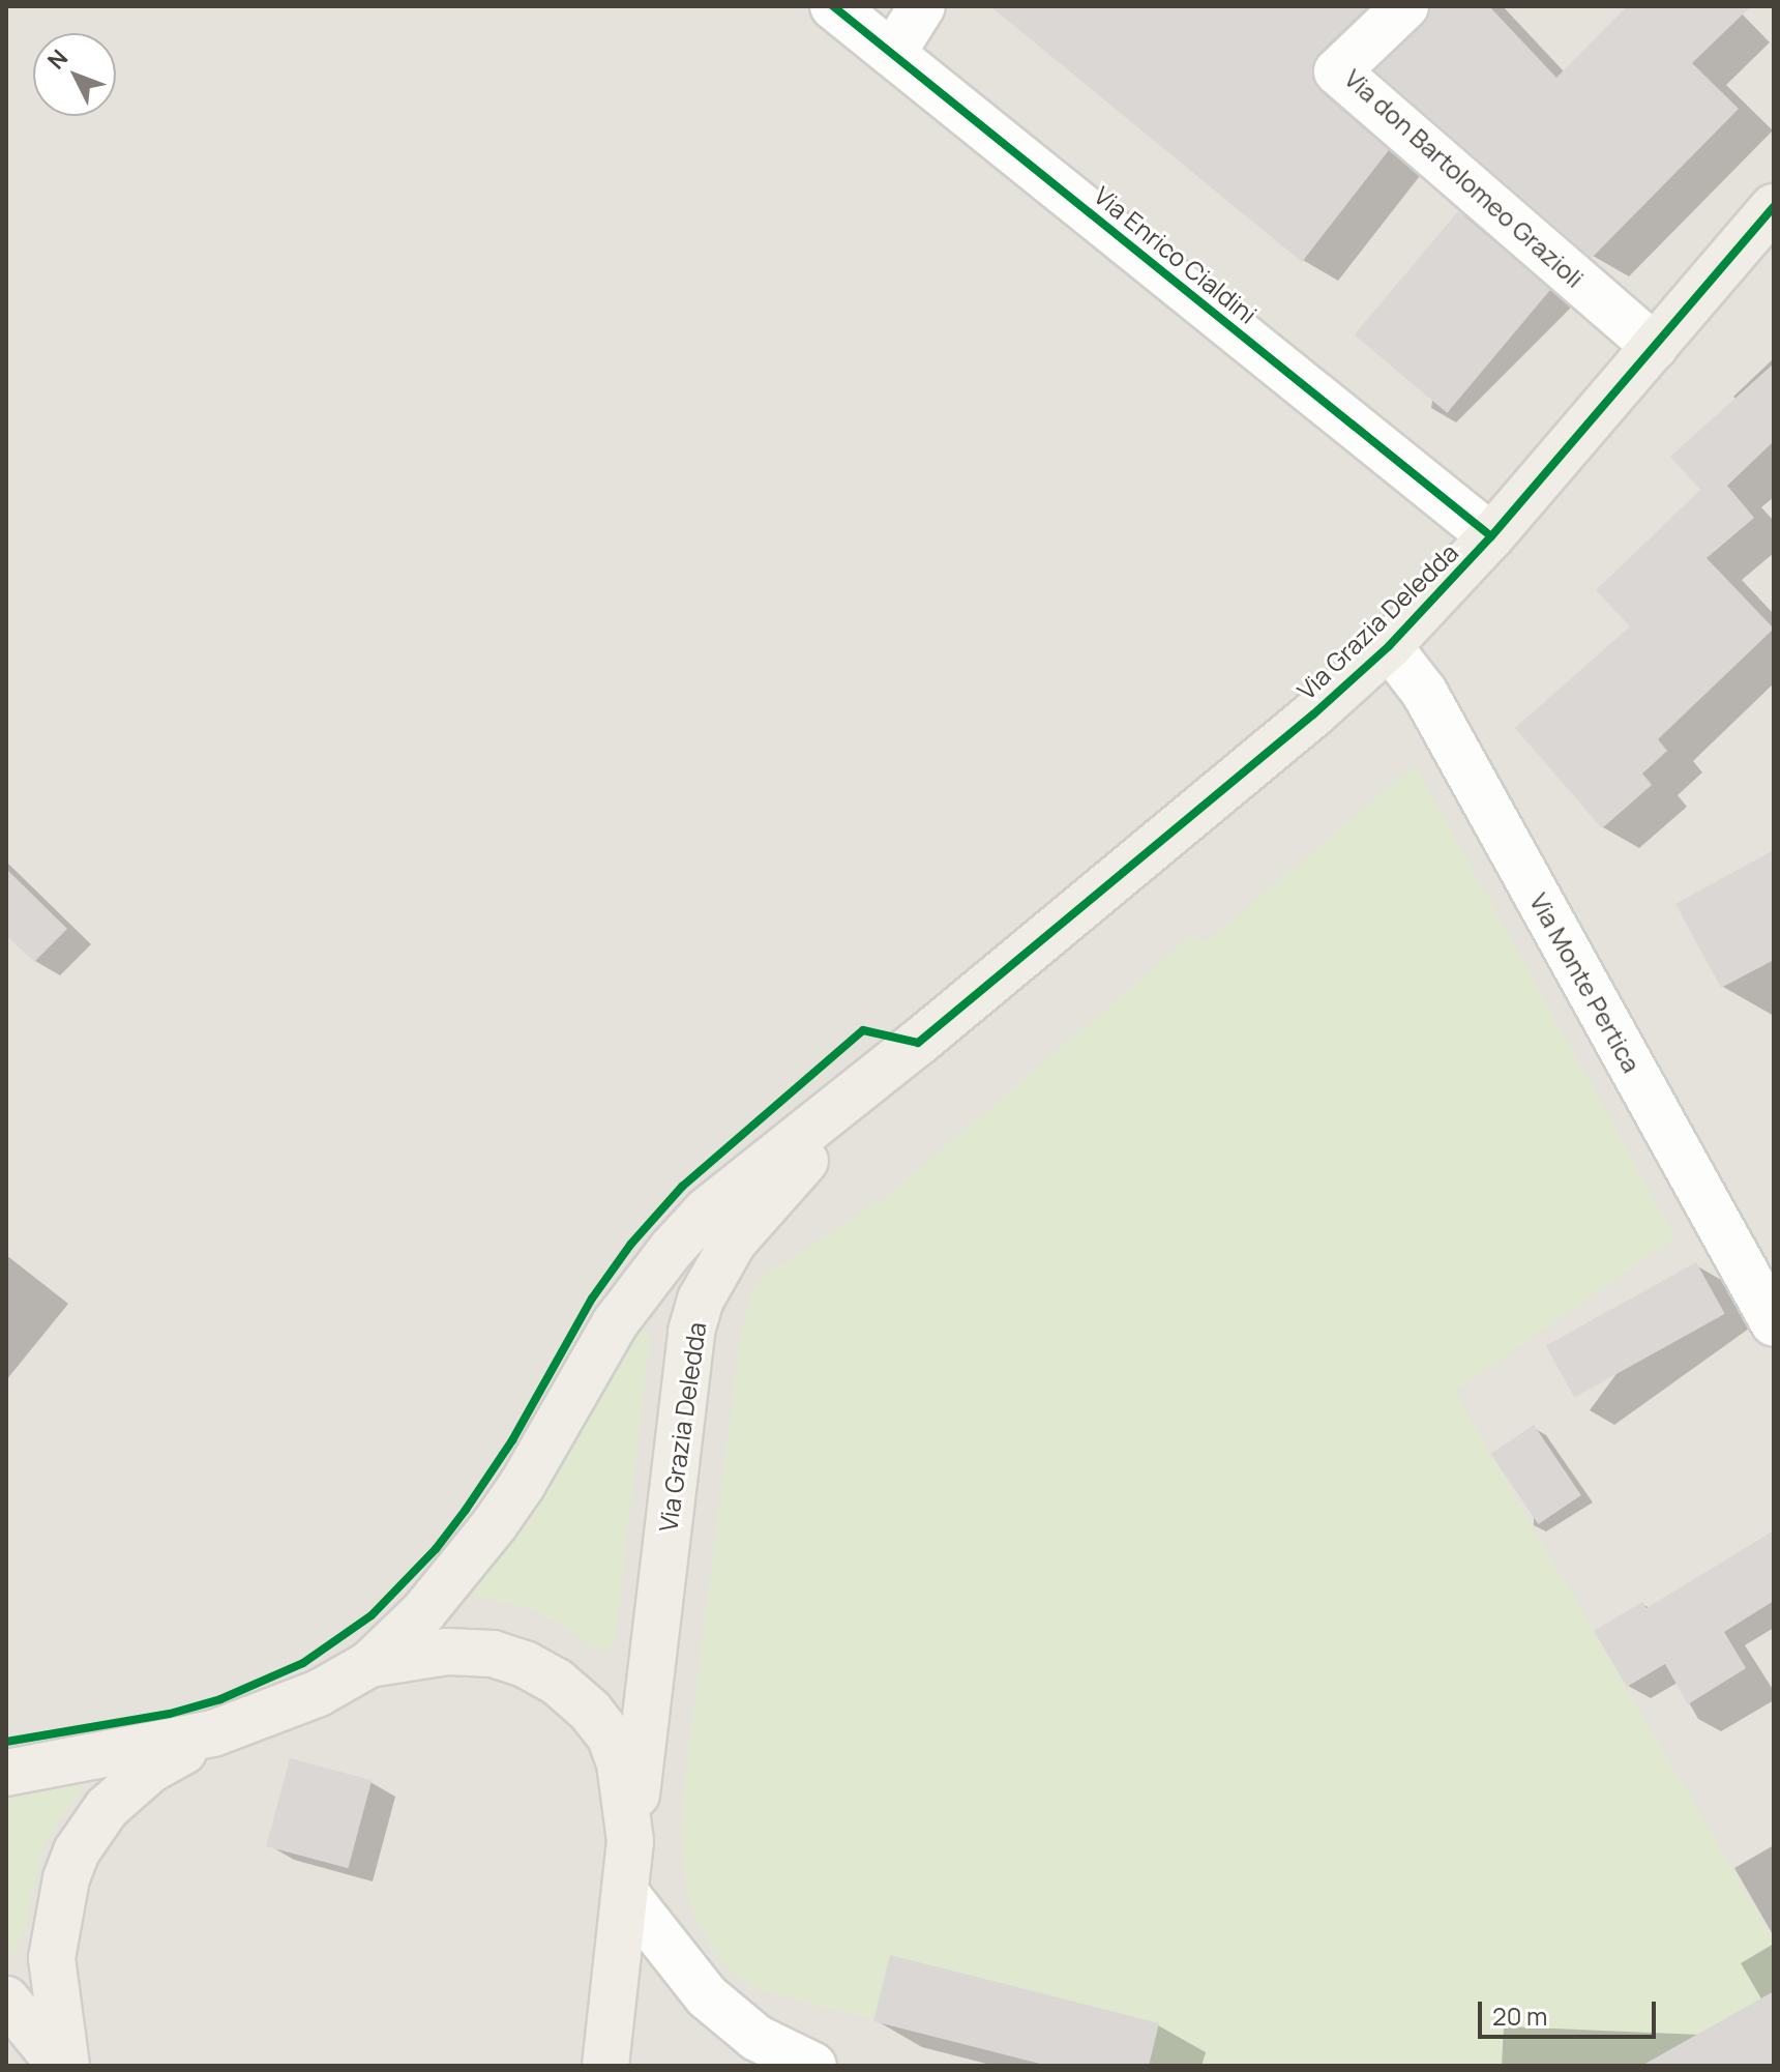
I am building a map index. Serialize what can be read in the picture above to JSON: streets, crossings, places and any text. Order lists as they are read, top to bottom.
{
  "streets": {
    "main road": ["Via Grazia Deledda"],
    "street": ["Via don Bartolomeo Grazioli", "Via Enrico Cialdini", "Via Monte Pertica"]
  },
  "crossings": [
    ["Via don Bartolomeo Grazioli", "Via Grazia Deledda"],
    ["Via Enrico Cialdini", "Via Grazia Deledda"],
    ["Via Grazia Deledda", "Via Monte Pertica"]
  ],
  "scale_bar": "20 m",
  "north": "top left"
}
